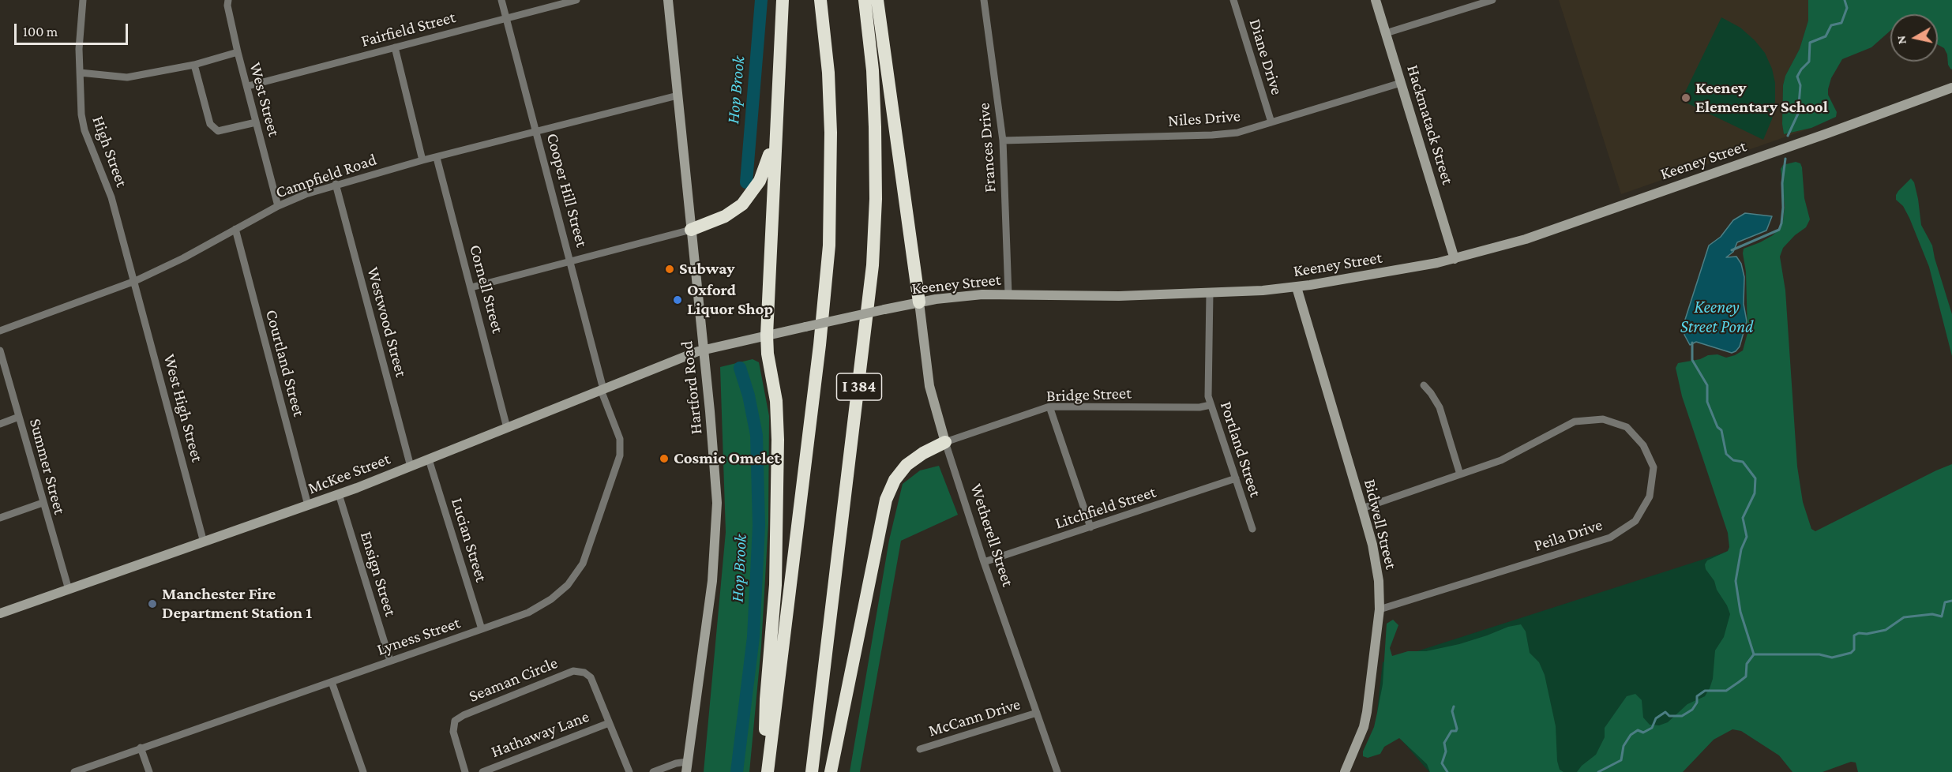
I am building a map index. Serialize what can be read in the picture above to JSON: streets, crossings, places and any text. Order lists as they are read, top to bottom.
{
  "streets": {
    "highway": ["I 384"],
    "main road": [
      "Hackmatack Street",
      "Keeney Street",
      "Hartford Road",
      "McKee Street",
      "Bidwell Street",
      "Wetherell Street"
    ],
    "street": [
      "Fairfield Street",
      "Diane Drive",
      "West Street",
      "Niles Drive",
      "Frances Drive",
      "High Street",
      "Campfield Road",
      "Cooper Hill Street",
      "Cornell Street",
      "Westwood Street",
      "Courtland Street",
      "Bridge Street",
      "West High Street",
      "Portland Street",
      "Summer Street",
      "Litchfield Street",
      "Peila Drive",
      "Lucian Street",
      "Ensign Street",
      "Lyness Street",
      "Seaman Circle",
      "McCann Drive",
      "Hathaway Lane"
    ]
  },
  "crossings": [
    ["Fairfield Street", "West Street"],
    ["Fairfield Street", "Cooper Hill Street"],
    ["Diane Drive", "Niles Drive"],
    ["West Street", "Campfield Road"],
    ["Niles Drive", "Hackmatack Street"],
    ["Niles Drive", "Frances Drive"],
    ["Hackmatack Street", "Keeney Street"],
    ["Frances Drive", "Keeney Street"],
    ["High Street", "Campfield Road"],
    ["High Street", "West High Street"],
    ["Keeney Street", "Hartford Road"],
    ["Keeney Street", "Portland Street"],
    ["Keeney Street", "McKee Street"],
    ["Keeney Street", "Bidwell Street"],
    ["Keeney Street", "Wetherell Street"],
    ["Campfield Road", "Cooper Hill Street"],
    ["Campfield Road", "Cornell Street"],
    ["Campfield Road", "Westwood Street"],
    ["Campfield Road", "Courtland Street"],
    ["Campfield Road", "Hartford Road"],
    ["Campfield Road", "West High Street"],
    ["Cooper Hill Street", "McKee Street"],
    ["Cooper Hill Street", "Lyness Street"],
    ["Cornell Street", "McKee Street"],
    ["Westwood Street", "McKee Street"],
    ["Courtland Street", "McKee Street"],
    ["Hartford Road", "McKee Street"],
    ["Bridge Street", "Portland Street"],
    ["Bridge Street", "Wetherell Street"],
    ["West High Street", "McKee Street"],
    ["Portland Street", "Litchfield Street"],
    ["Summer Street", "McKee Street"],
    ["McKee Street", "Lucian Street"],
    ["McKee Street", "Ensign Street"],
    ["McKee Street", "Lyness Street"],
    ["Litchfield Street", "Wetherell Street"],
    ["Bidwell Street", "Peila Drive"],
    ["Wetherell Street", "McCann Drive"],
    ["Lucian Street", "Lyness Street"],
    ["Ensign Street", "Lyness Street"],
    ["Seaman Circle", "Hathaway Lane"]
  ],
  "water": ["Hop Brook", "Keeney Street Pond"],
  "places": [
    "Keeney Elementary School",
    "Subway",
    "Oxford Liquor Shop",
    "Cosmic Omelet",
    "Manchester Fire Department Station 1"
  ],
  "scale_bar": "100 m",
  "north": "left"
}
